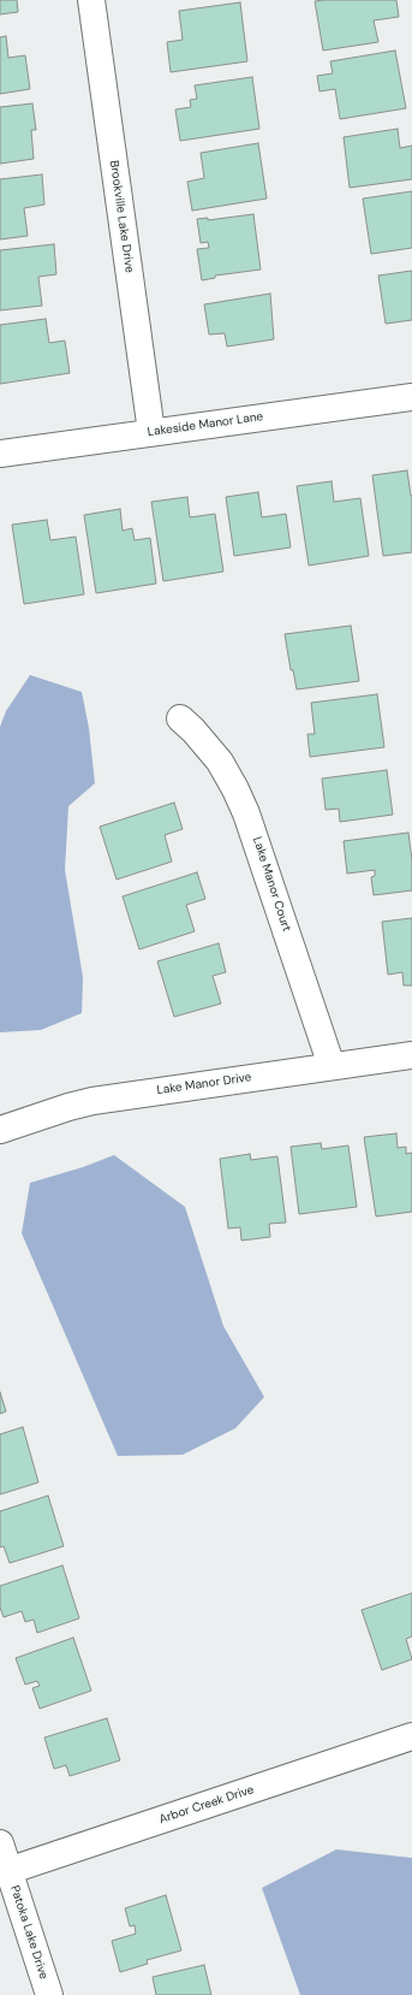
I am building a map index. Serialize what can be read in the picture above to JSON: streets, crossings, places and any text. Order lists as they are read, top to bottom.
{
  "streets": {
    "street": [
      "Brookville Lake Drive",
      "Lakeside Manor Lane",
      "Lake Manor Court",
      "Lake Manor Drive",
      "Arbor Creek Drive",
      "Patoka Lake Drive"
    ]
  },
  "crossings": [
    ["Brookville Lake Drive", "Lakeside Manor Lane"],
    ["Lake Manor Court", "Lake Manor Drive"],
    ["Arbor Creek Drive", "Patoka Lake Drive"]
  ]
}
